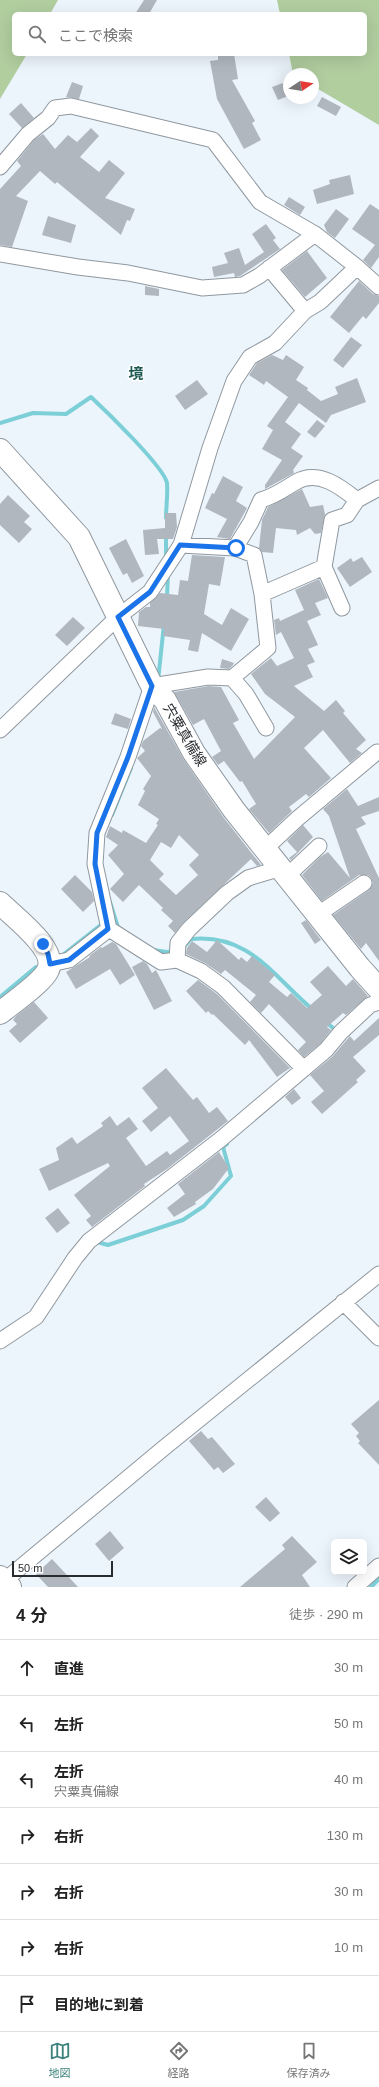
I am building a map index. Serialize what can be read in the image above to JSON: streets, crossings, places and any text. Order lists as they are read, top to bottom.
{
  "streets": {
    "main road": ["宍粟真備線"]
  },
  "districts": ["境"],
  "scale_bar": "50 m",
  "north": "right",
  "page": {
    "search": "ここで検索",
    "scale": "50 m",
    "heading": ["4 分", "徒歩 · 290 m"],
    "list": [
      ["直進", "30 m"],
      ["左折", "50 m"],
      ["左折", "宍粟真備線", "40 m"],
      ["右折", "130 m"],
      ["右折", "30 m"],
      ["右折", "10 m"],
      "目的地に到着"
    ],
    "nav": ["地図", "経路", "保存済み"]
  }
}
